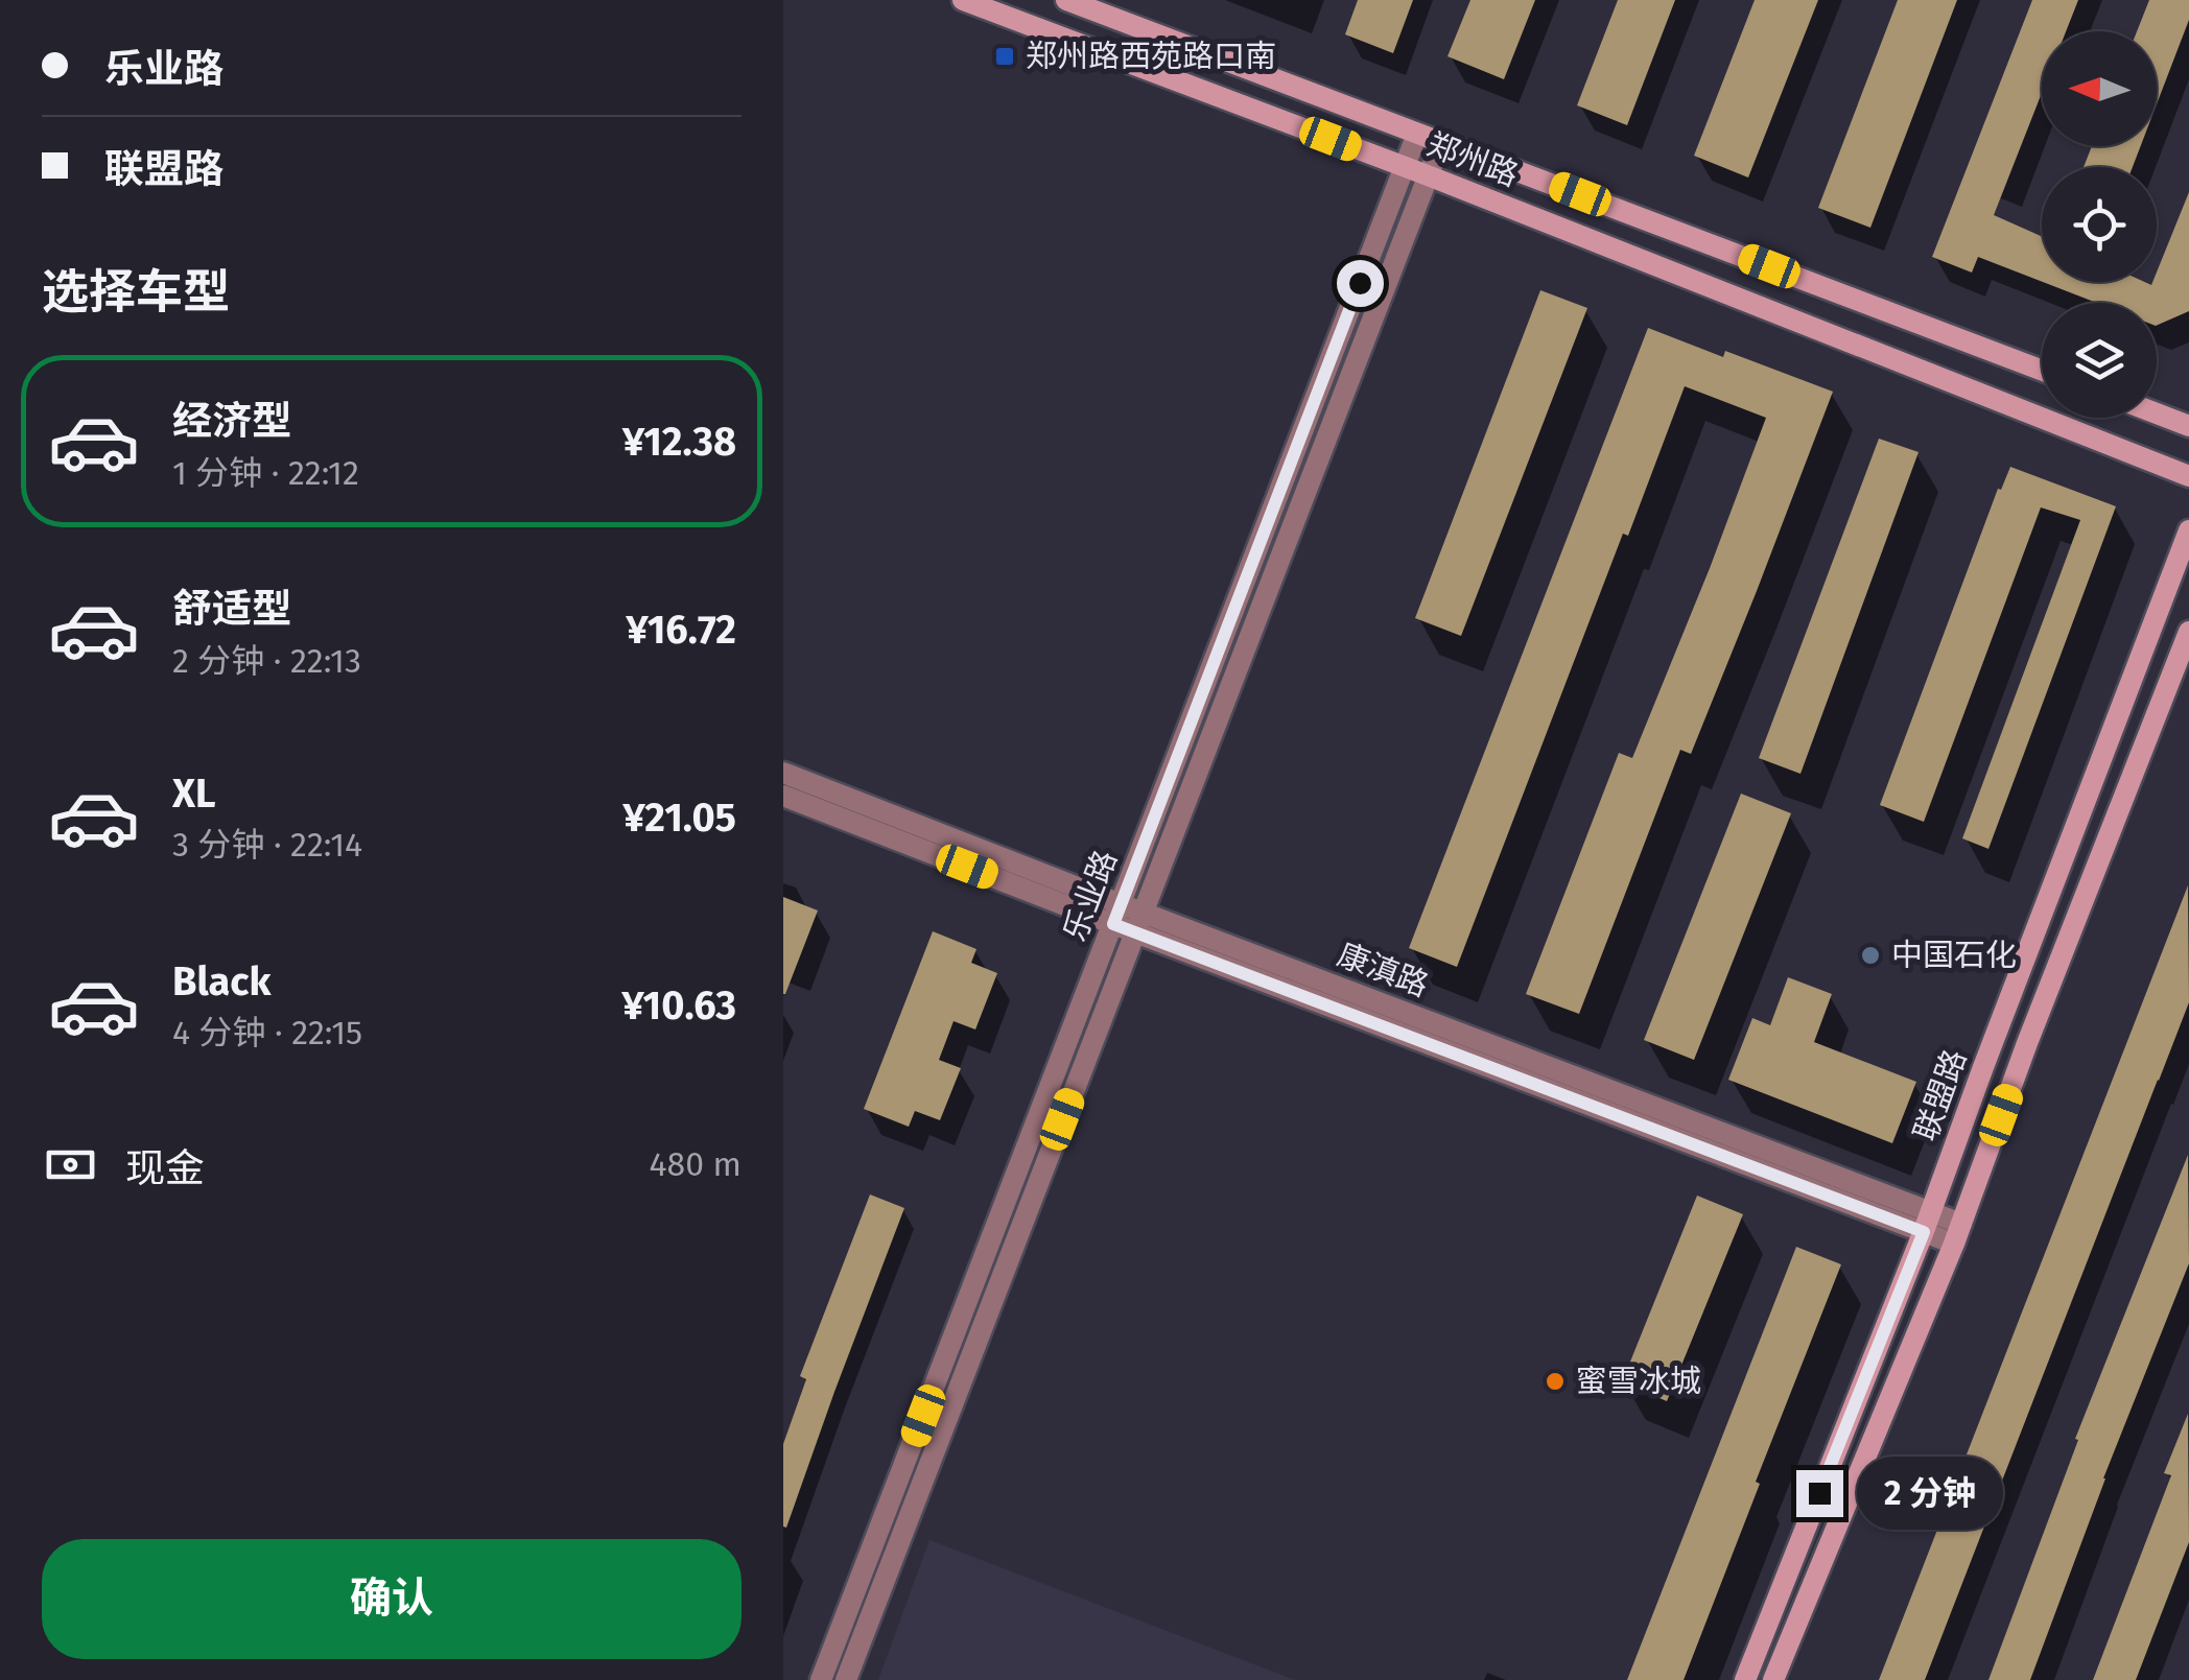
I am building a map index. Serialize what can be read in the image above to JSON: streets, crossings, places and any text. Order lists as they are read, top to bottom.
{
  "streets": {
    "street": [
      "郑州路",
      "乐业路",
      "康滇路",
      "联盟路"
    ]
  },
  "crossings": [
    ["郑州路", "乐业路"],
    ["乐业路", "康滇路"],
    ["康滇路", "联盟路"]
  ],
  "places": {
    "transit": ["郑州路西苑路口南"],
    "other": ["中国石化", "蜜雪冰城"]
  },
  "north": "left",
  "page": {
    "banner": ["乐业路", "联盟路"],
    "heading": "选择车型",
    "list": [
      {
        "name": "经济型",
        "note": "1 分钟 · 22:12",
        "value": "¥12.38"
      },
      {
        "name": "舒适型",
        "note": "2 分钟 · 22:13",
        "value": "¥16.72"
      },
      {
        "name": "XL",
        "note": "3 分钟 · 22:14",
        "value": "¥21.05"
      },
      {
        "name": "Black",
        "note": "4 分钟 · 22:15",
        "value": "¥10.63"
      }
    ],
    "pay": ["现金", "480 m"],
    "bubble": "2 分钟",
    "buttons": "确认"
  }
}
